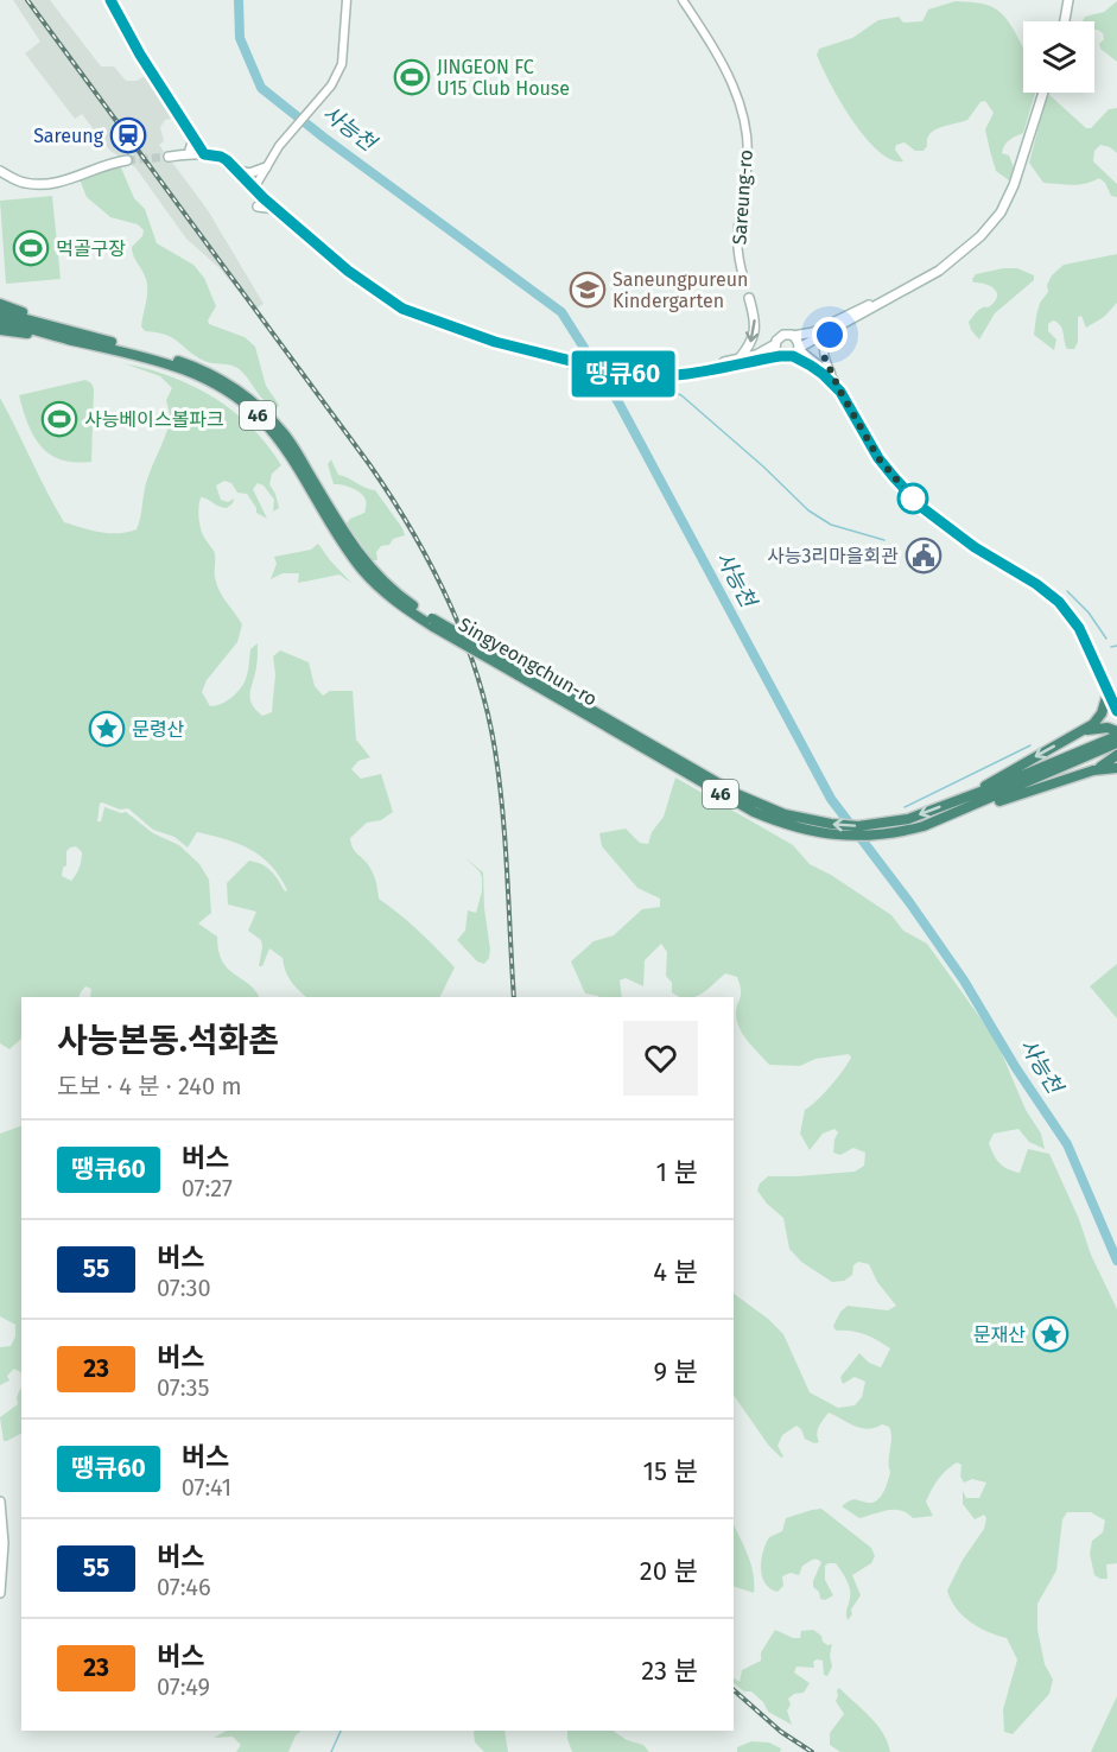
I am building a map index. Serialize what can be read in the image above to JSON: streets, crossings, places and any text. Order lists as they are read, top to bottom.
{
  "streets": {
    "highway": ["46", "Singyeongchun-ro"],
    "street": ["Sareung-ro"]
  },
  "water": ["사능천"],
  "places": {
    "sports": ["JINGEON FC U15 Club House", "먹골구장", "사능베이스볼파크"],
    "station": ["Sareung"],
    "school or university": ["Saneungpureun Kindergarten"],
    "public building": ["사능3리마을회관"],
    "place": ["문령산", "문재산"]
  },
  "lines": ["bus line 땡큐60"],
  "page": {
    "on_map": "땡큐60",
    "heading": ["사능본동.석화촌", "도보 · 4 분 · 240 m"],
    "list": [
      {
        "mark": "땡큐60",
        "name": "버스",
        "note": "07:27",
        "value": "1 분"
      },
      {
        "mark": "55",
        "name": "버스",
        "note": "07:30",
        "value": "4 분"
      },
      {
        "mark": "23",
        "name": "버스",
        "note": "07:35",
        "value": "9 분"
      },
      {
        "mark": "땡큐60",
        "name": "버스",
        "note": "07:41",
        "value": "15 분"
      },
      {
        "mark": "55",
        "name": "버스",
        "note": "07:46",
        "value": "20 분"
      },
      {
        "mark": "23",
        "name": "버스",
        "note": "07:49",
        "value": "23 분"
      }
    ]
  }
}
